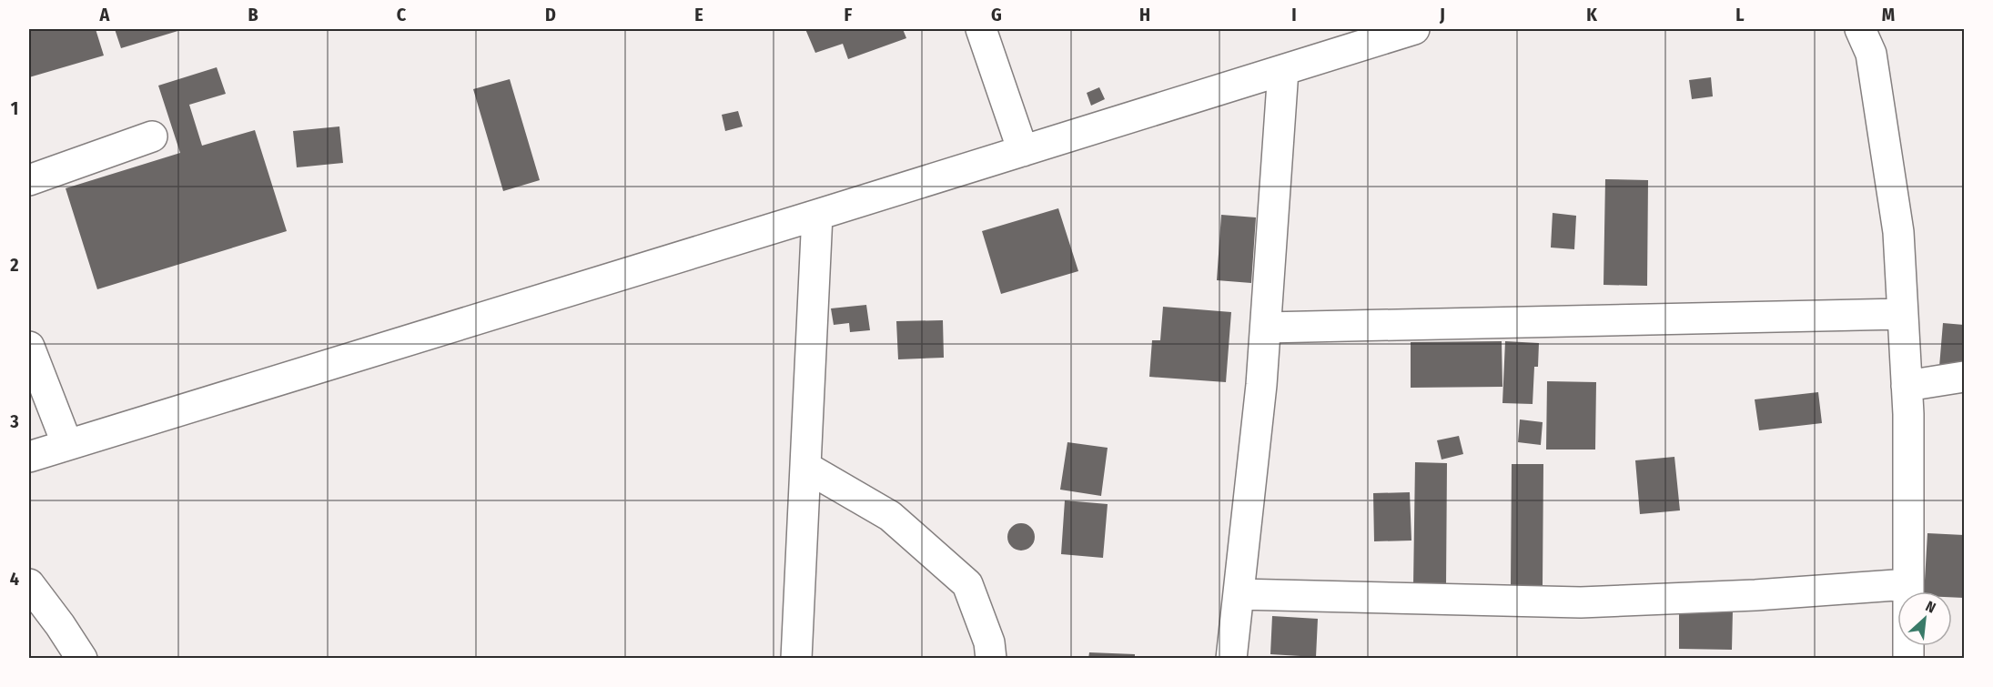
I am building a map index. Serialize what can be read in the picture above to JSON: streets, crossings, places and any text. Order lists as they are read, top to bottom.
{
  "north": "top right",
  "grid": {
    "columns": [
      "A",
      "B",
      "C",
      "D",
      "E",
      "F",
      "G",
      "H",
      "I",
      "J",
      "K",
      "L",
      "M"
    ],
    "rows": [
      "1",
      "2",
      "3",
      "4"
    ]
  }
}
